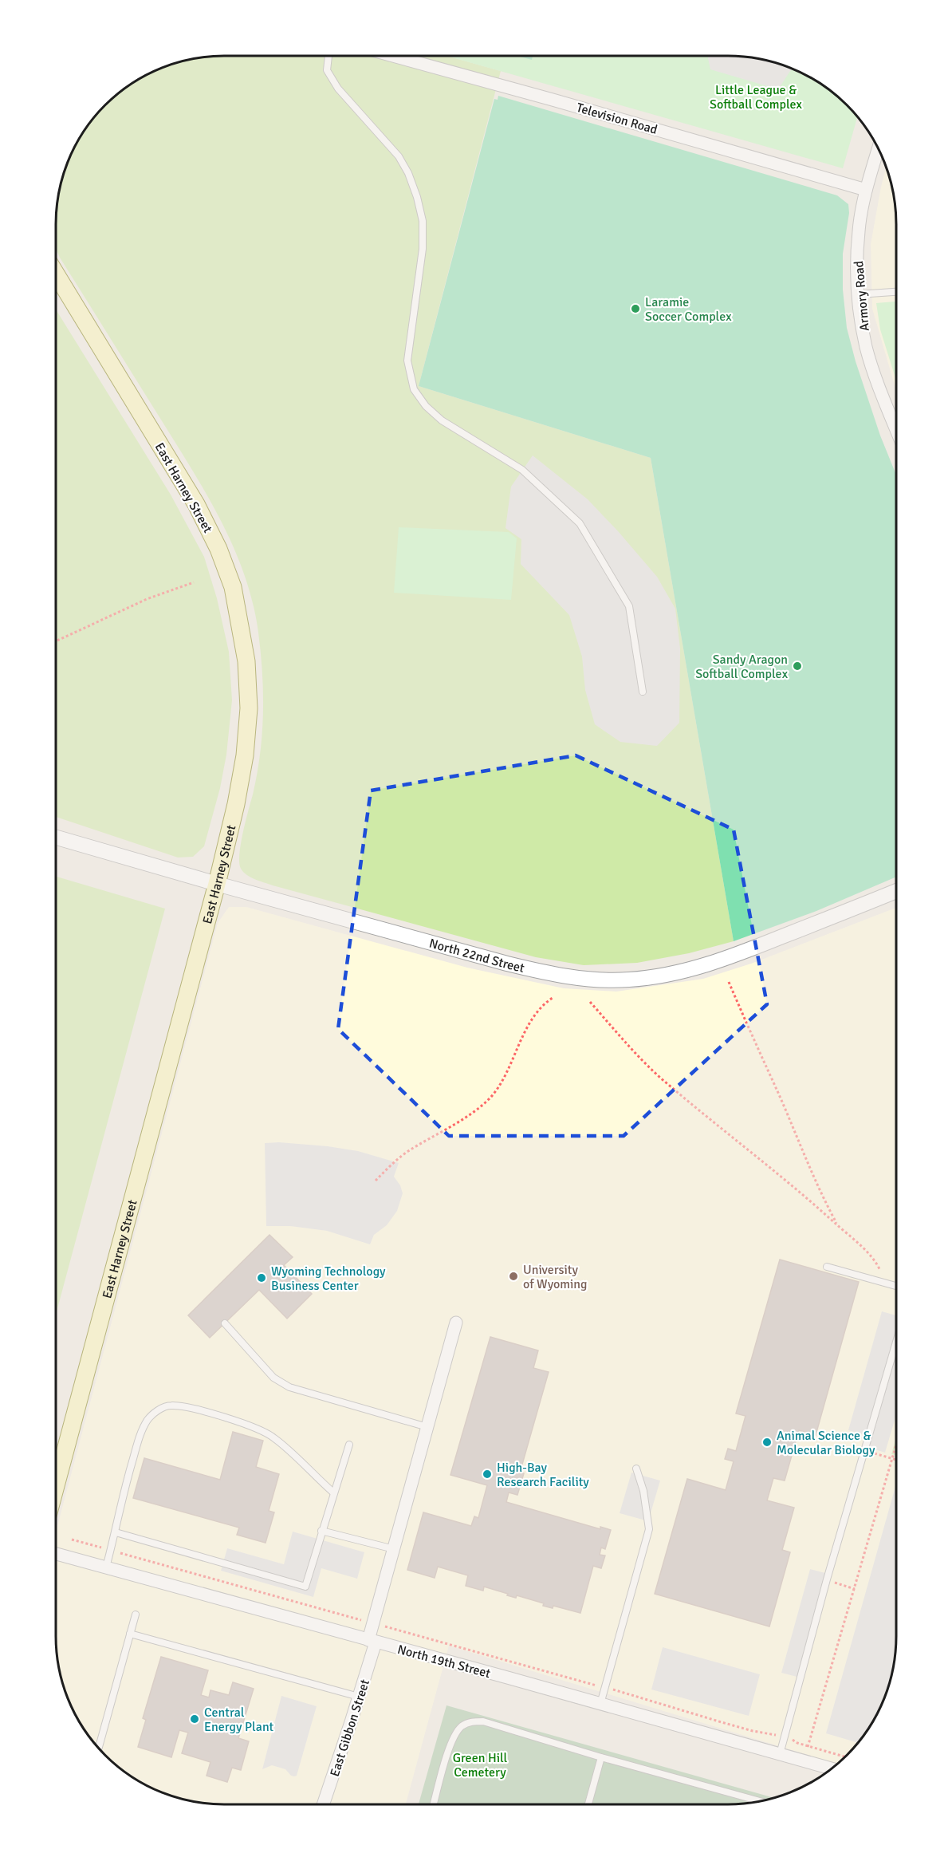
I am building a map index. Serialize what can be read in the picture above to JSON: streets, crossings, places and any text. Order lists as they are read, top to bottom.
{
  "streets": {
    "main road": ["East Harney Street"],
    "street": [
      "Television Road",
      "Armory Road",
      "North 22nd Street",
      "North 19th Street",
      "East Gibbon Street"
    ]
  },
  "crossings": [
    ["Television Road", "Armory Road"],
    ["East Harney Street", "North 22nd Street"],
    ["North 19th Street", "East Gibbon Street"]
  ],
  "parks": ["Little League & Softball Complex", "Green Hill Cemetery"],
  "places": [
    "Laramie Soccer Complex",
    "Sandy Aragon Softball Complex",
    "University of Wyoming",
    "Wyoming Technology Business Center",
    "Animal Science & Molecular Biology",
    "High-Bay Research Facility",
    "Central Energy Plant"
  ]
}
